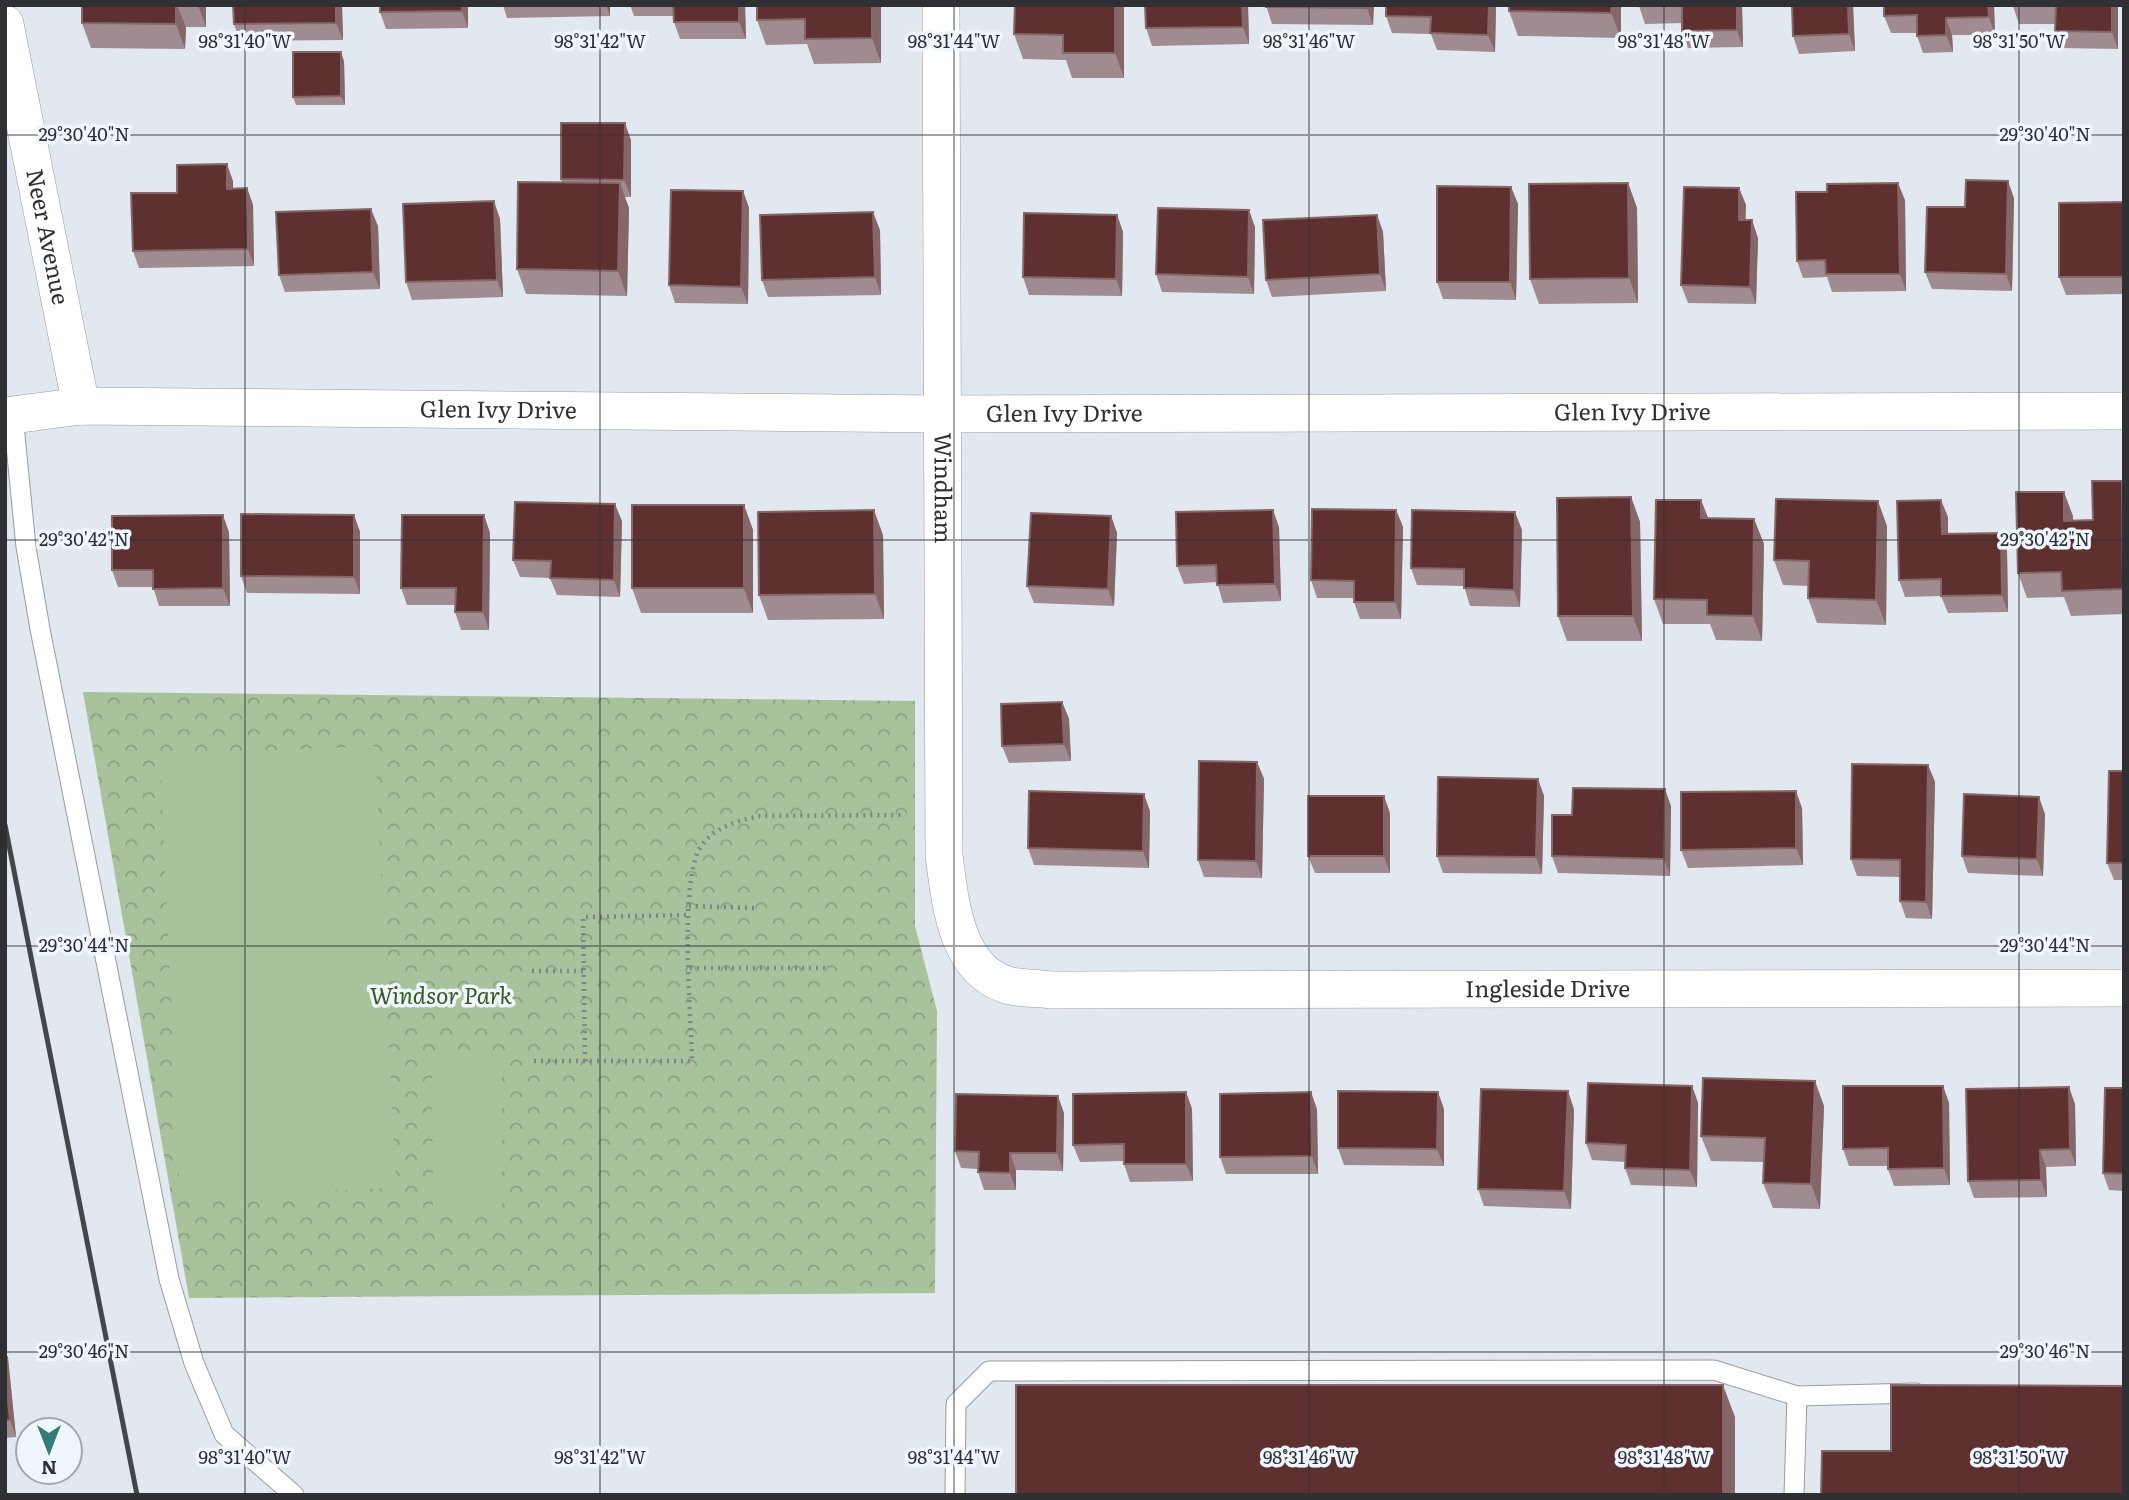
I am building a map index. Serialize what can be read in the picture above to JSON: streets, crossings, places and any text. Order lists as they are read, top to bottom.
{
  "streets": {
    "street": [
      "Neer Avenue",
      "Glen Ivy Drive",
      "Windham",
      "Ingleside Drive"
    ]
  },
  "crossings": [
    ["Neer Avenue", "Glen Ivy Drive"],
    ["Glen Ivy Drive", "Windham"],
    ["Windham", "Ingleside Drive"]
  ],
  "parks": ["Windsor Park"],
  "north": "bottom",
  "coordinates": [
    "98°31'40\"W",
    "98°31'42\"W",
    "98°31'44\"W",
    "98°31'46\"W",
    "98°31'48\"W",
    "98°31'50\"W",
    "29°30'40\"N",
    "29°30'42\"N",
    "29°30'44\"N",
    "29°30'46\"N"
  ]
}
